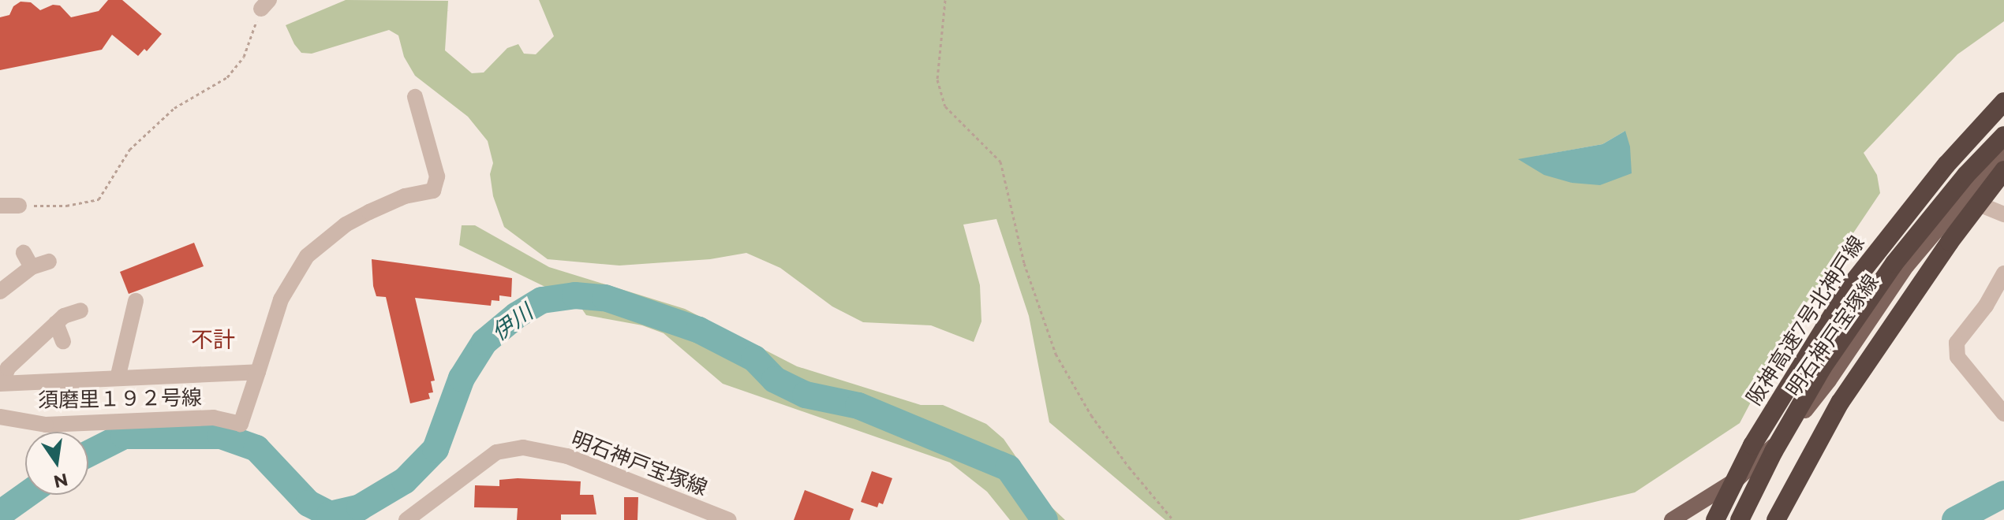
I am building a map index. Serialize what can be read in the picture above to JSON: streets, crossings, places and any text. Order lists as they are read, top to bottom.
{
  "streets": {
    "highway": ["阪神高速7号北神戸線"],
    "main road": ["明石神戸宝塚線"],
    "street": ["須磨里１９２号線"]
  },
  "districts": ["不計"],
  "water": ["伊川"],
  "north": "bottom"
}
